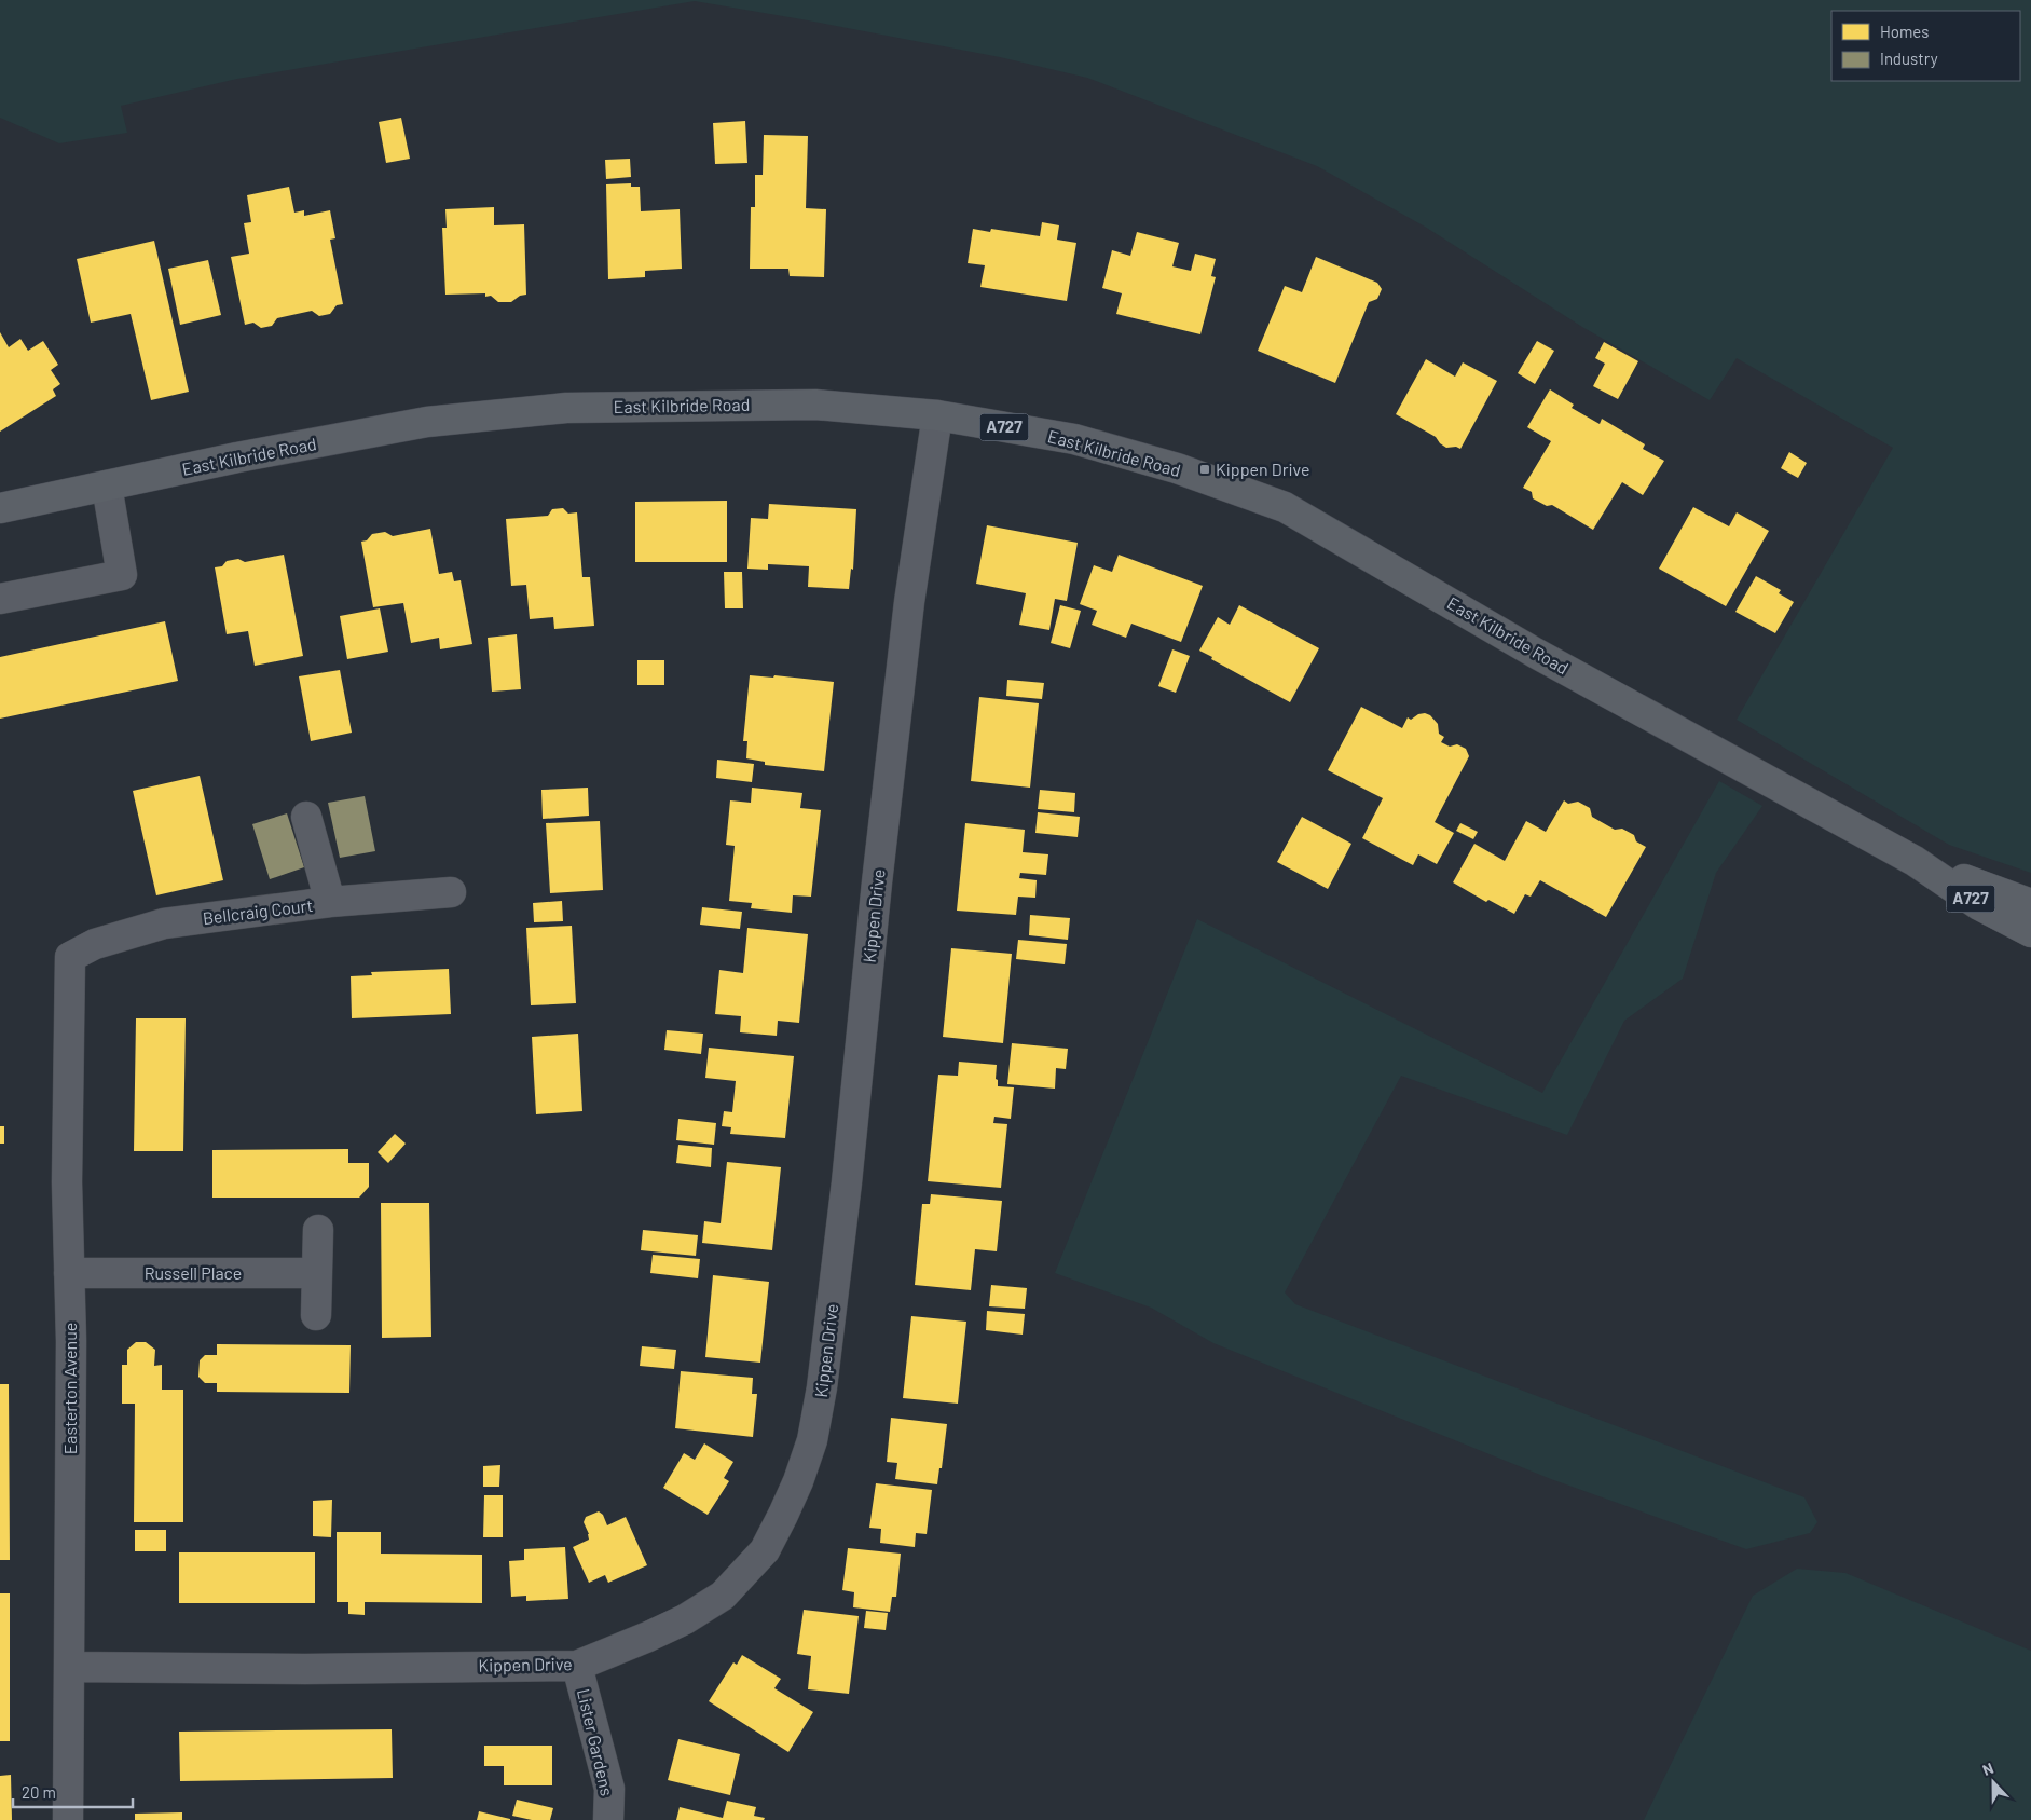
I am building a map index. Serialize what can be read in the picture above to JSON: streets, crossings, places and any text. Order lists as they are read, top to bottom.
{
  "streets": {
    "main road": ["East Kilbride Road", "A727"],
    "street": [
      "Bellcraig Court",
      "Kippen Drive",
      "Russell Place",
      "Easterton Avenue",
      "Lister Gardens"
    ]
  },
  "crossings": [
    ["East Kilbride Road", "Kippen Drive"],
    ["Bellcraig Court", "Easterton Avenue"],
    ["Kippen Drive", "Easterton Avenue"],
    ["Kippen Drive", "Lister Gardens"],
    ["Russell Place", "Easterton Avenue"]
  ],
  "places": {
    "transit": ["Kippen Drive"]
  },
  "legend": ["Homes", "Industry"],
  "scale_bar": "20 m",
  "north": "top"
}
